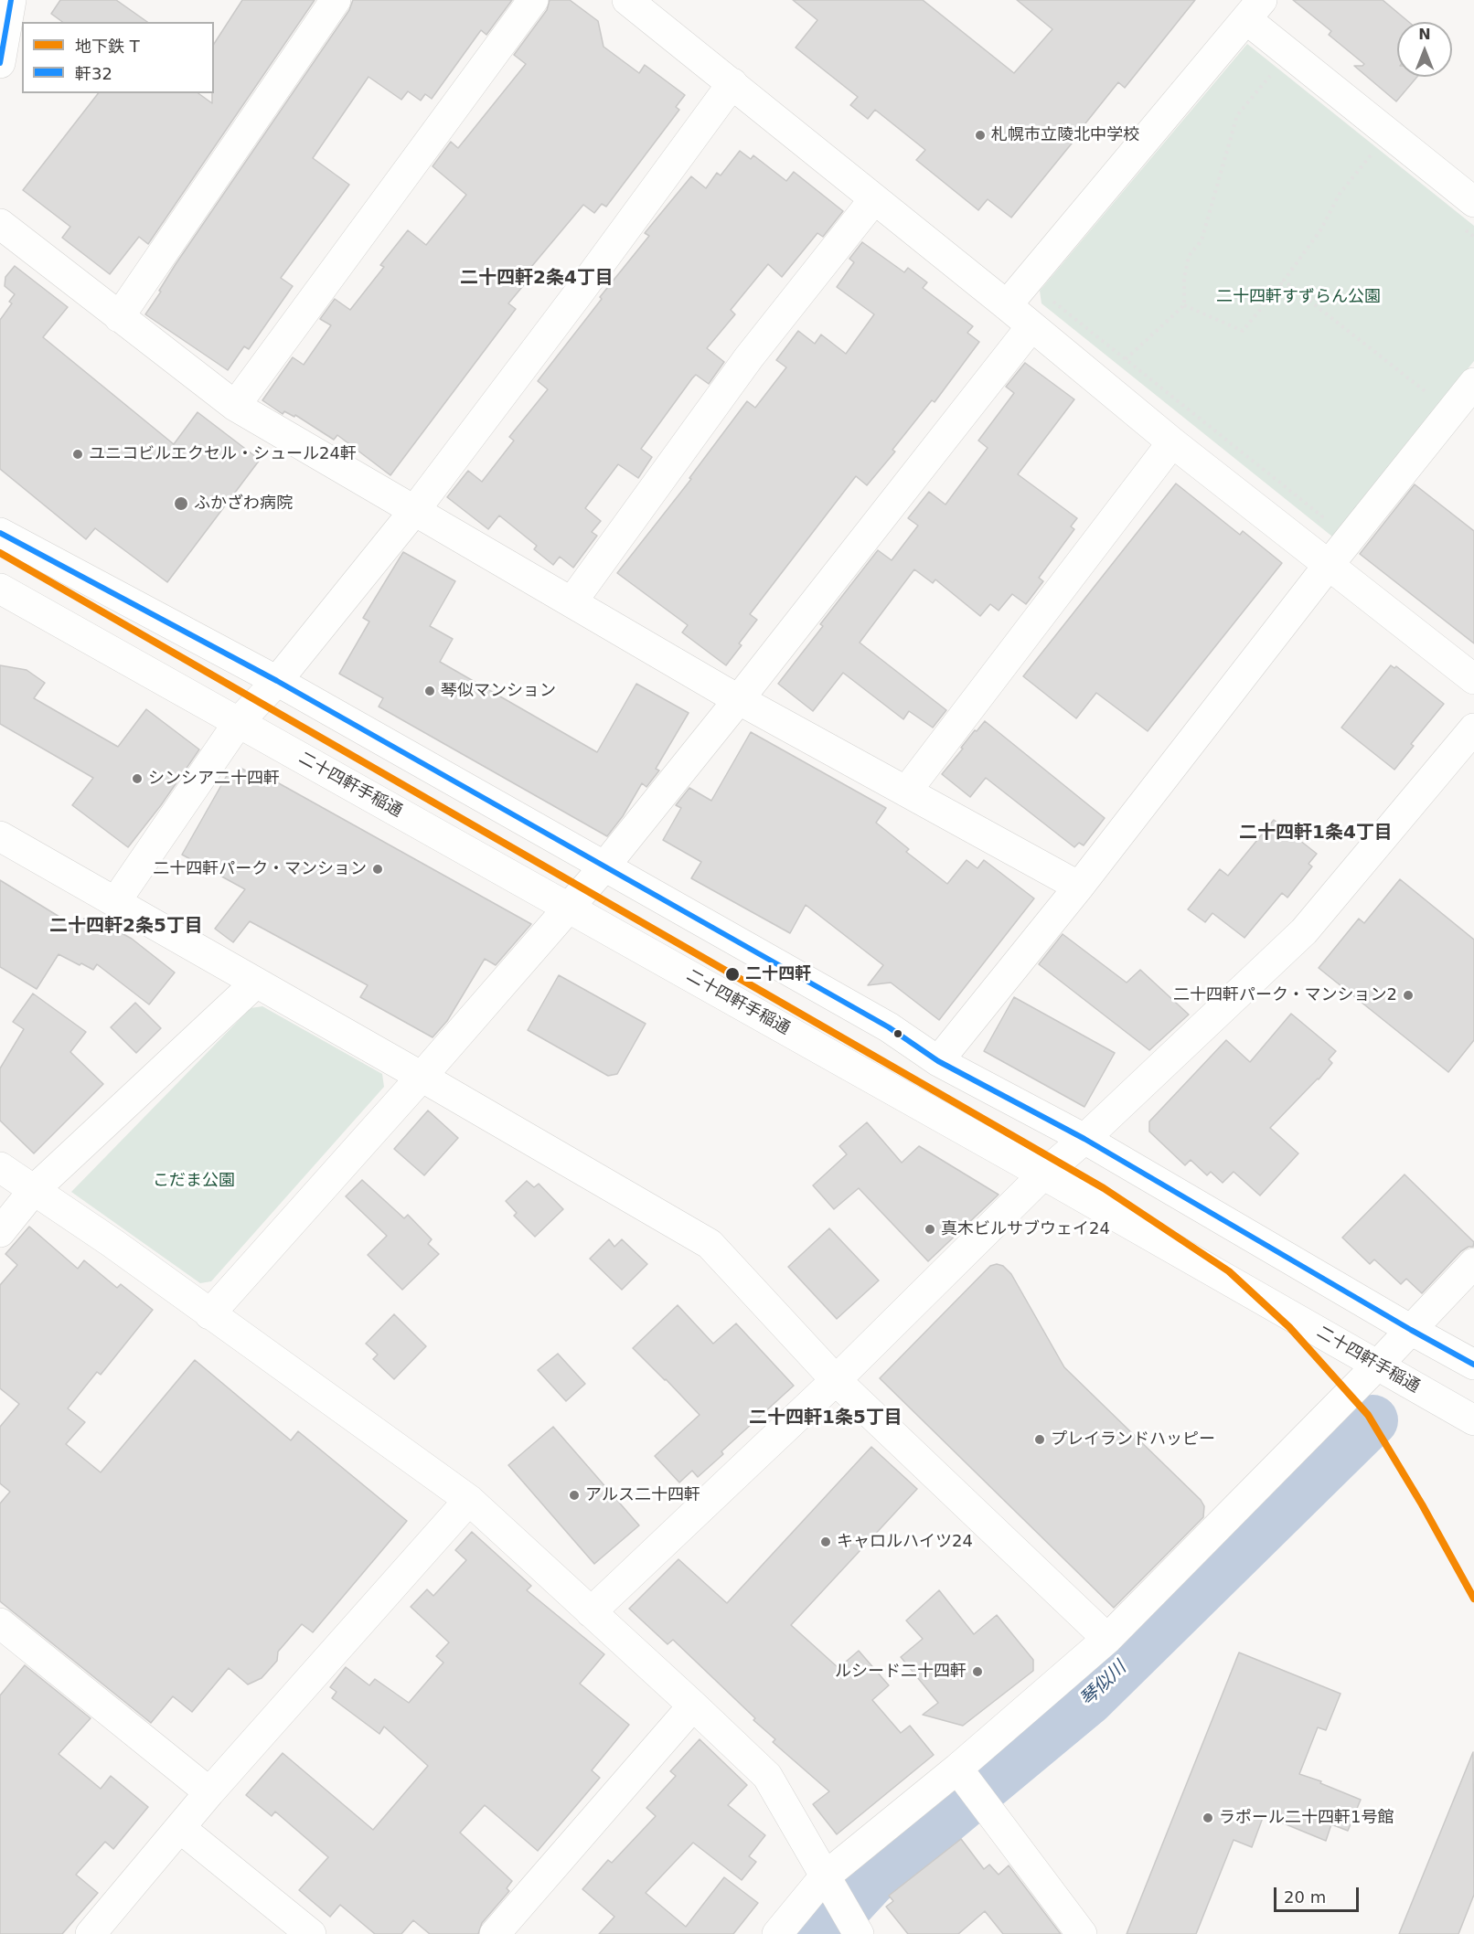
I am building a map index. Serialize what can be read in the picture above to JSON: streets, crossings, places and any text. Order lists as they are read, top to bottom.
{
  "streets": {
    "street": ["二十四軒手稲通"]
  },
  "districts": [
    "二十四軒2条4丁目",
    "二十四軒1条4丁目",
    "二十四軒2条5丁目",
    "二十四軒1条5丁目"
  ],
  "water": ["琴似川"],
  "parks": ["二十四軒すずらん公園", "こだま公園"],
  "places": [
    "札幌市立陵北中学校",
    "ユニコビルエクセル・シュール24軒",
    "ふかざわ病院",
    "琴似マンション",
    "シンシア二十四軒",
    "二十四軒パーク・マンション",
    "二十四軒",
    "二十四軒パーク・マンション2",
    "真木ビルサブウェイ24",
    "プレイランドハッピー",
    "アルス二十四軒",
    "キャロルハイツ24",
    "ルシード二十四軒",
    "ラポール二十四軒1号館"
  ],
  "lines": ["transit line 軒32", "metro line T"],
  "legend": ["地下鉄 T", "軒32"],
  "scale_bar": "20 m",
  "north": "top"
}
